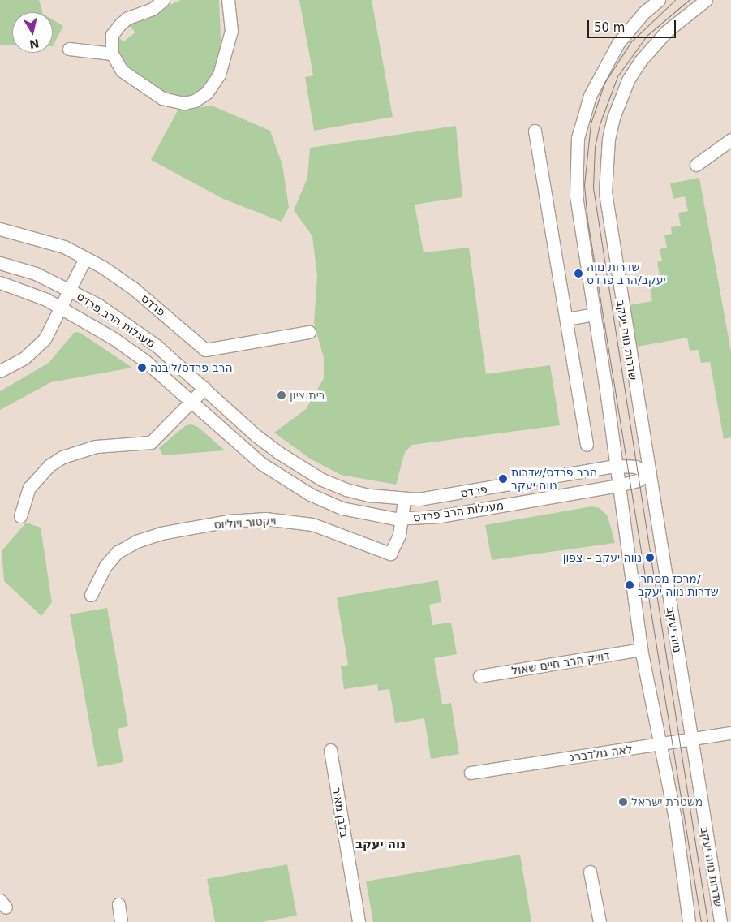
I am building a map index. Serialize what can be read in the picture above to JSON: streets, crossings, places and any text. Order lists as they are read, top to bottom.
{
  "streets": {
    "street": [
      "פרדס",
      "מעגלות הרב פרדס",
      "שדרות נווה יעקב",
      "ויקטור ויוליוס",
      "נווה יעקב",
      "דוויק הרב חיים שאול",
      "לאה גולדברג",
      "בלבן מאיר"
    ]
  },
  "crossings": [
    ["פרדס", "מעגלות הרב פרדס"],
    ["פרדס", "ויקטור ויוליוס"],
    ["מעגלות הרב פרדס", "שדרות נווה יעקב"],
    ["מעגלות הרב פרדס", "ויקטור ויוליוס"],
    ["מעגלות הרב פרדס", "נווה יעקב"],
    ["שדרות נווה יעקב", "נווה יעקב"],
    ["שדרות נווה יעקב", "לאה גולדברג"],
    ["נווה יעקב", "לאה גולדברג"]
  ],
  "districts": ["נוה יעקב"],
  "places": [
    "שדרות נווה יעקב/הרב פרדס",
    "הרב פרדס/ליבנה",
    "בית ציון",
    "הרב פרדס/שדרות נווה יעקב",
    "נווה יעקב – צפון",
    "מרכז מסחרי/ שדרות נווה יעקב",
    "משטרת ישראל"
  ],
  "scale_bar": "50 m",
  "north": "bottom"
}
